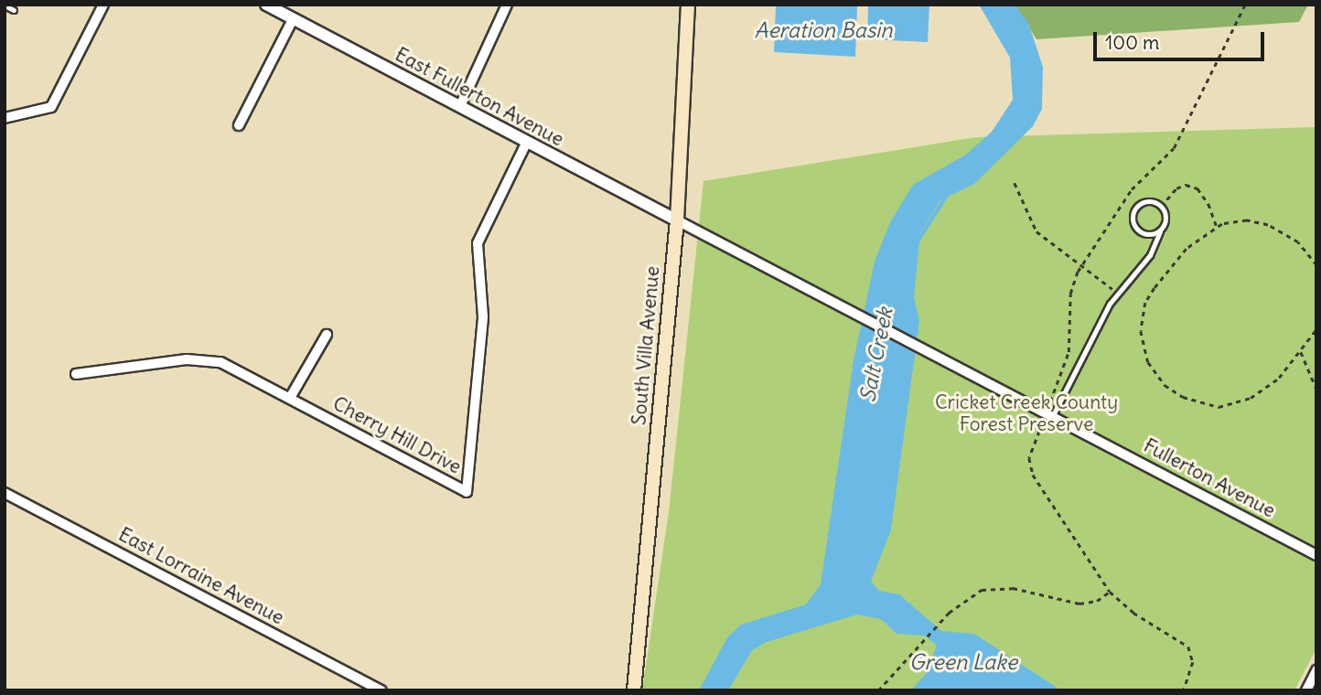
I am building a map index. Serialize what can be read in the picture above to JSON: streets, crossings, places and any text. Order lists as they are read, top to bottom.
{
  "streets": {
    "main road": ["South Villa Avenue"],
    "street": [
      "East Fullerton Avenue",
      "Cherry Hill Drive",
      "Fullerton Avenue",
      "East Lorraine Avenue"
    ]
  },
  "crossings": [
    ["East Fullerton Avenue", "South Villa Avenue"],
    ["East Fullerton Avenue", "Cherry Hill Drive"],
    ["East Fullerton Avenue", "Fullerton Avenue"],
    ["South Villa Avenue", "Fullerton Avenue"]
  ],
  "water": ["Aeration Basin", "Salt Creek", "Green Lake"],
  "parks": ["Cricket Creek County Forest Preserve"],
  "scale_bar": "100 m"
}
